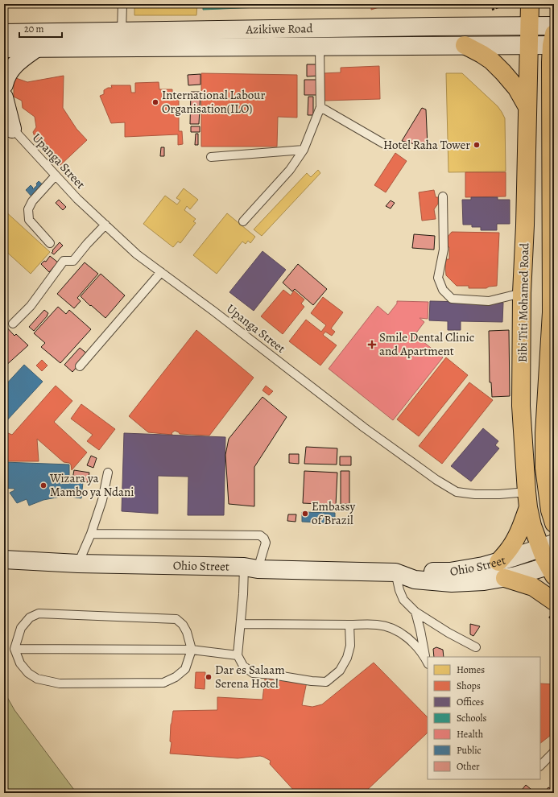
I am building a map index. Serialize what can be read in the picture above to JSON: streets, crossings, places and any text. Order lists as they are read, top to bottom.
{
  "streets": {
    "highway": ["Bibi Titi Mohamed Road"],
    "street": ["Azikiwe Road", "Ohio Street"],
    "lane": ["Upanga Street"]
  },
  "crossings": [
    ["Azikiwe Road", "Bibi Titi Mohamed Road"],
    ["Upanga Street", "Bibi Titi Mohamed Road"],
    ["Bibi Titi Mohamed Road", "Ohio Street"]
  ],
  "places": {
    "other": [
      "International Labour Organisation(ILO)",
      "Hotel Raha Tower",
      "Wizara ya Mambo ya Ndani",
      "Embassy of Brazil",
      "Dar es Salaam Serena Hotel"
    ],
    "health": ["Smile Dental Clinic and Apartment"]
  },
  "legend": [
    "Homes",
    "Shops",
    "Offices",
    "Schools",
    "Health",
    "Public",
    "Other"
  ],
  "scale_bar": "20 m"
}
